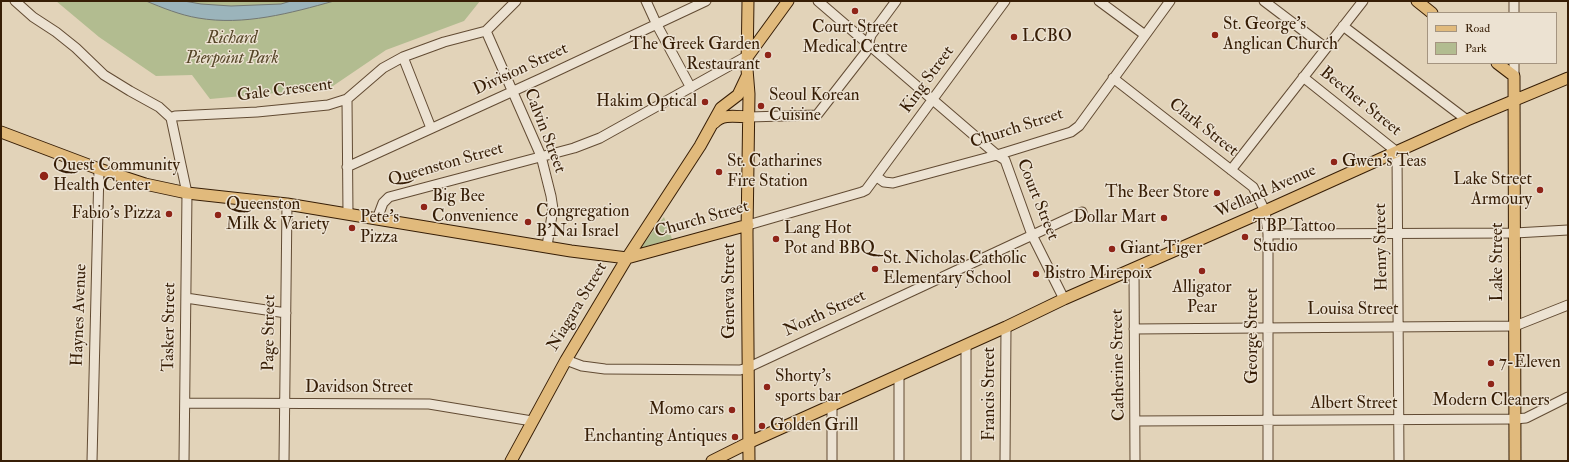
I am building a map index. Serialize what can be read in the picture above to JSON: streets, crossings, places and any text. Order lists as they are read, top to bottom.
{
  "streets": {
    "main road": [
      "Church Street",
      "Welland Avenue",
      "Lake Street",
      "Geneva Street",
      "Niagara Street"
    ],
    "street": [
      "Division Street",
      "King Street",
      "Gale Crescent",
      "Beecher Street",
      "Clark Street",
      "Calvin Street",
      "Queenston Street",
      "Court Street",
      "Henry Street",
      "Louisa Street",
      "North Street",
      "Haynes Avenue",
      "Tasker Street",
      "Page Street",
      "George Street",
      "Catherine Street",
      "Davidson Street",
      "Francis Street",
      "Albert Street"
    ]
  },
  "crossings": [
    ["Division Street", "Calvin Street"],
    ["King Street", "Church Street"],
    ["King Street", "Court Street"],
    ["Gale Crescent", "Calvin Street"],
    ["Gale Crescent", "Tasker Street"],
    ["Beecher Street", "Welland Avenue"],
    ["Beecher Street", "Henry Street"],
    ["Clark Street", "Church Street"],
    ["Clark Street", "Welland Avenue"],
    ["Clark Street", "George Street"],
    ["Church Street", "Calvin Street"],
    ["Church Street", "Queenston Street"],
    ["Church Street", "Court Street"],
    ["Church Street", "Geneva Street"],
    ["Church Street", "Niagara Street"],
    ["Calvin Street", "Queenston Street"],
    ["Queenston Street", "Geneva Street"],
    ["Welland Avenue", "Court Street"],
    ["Welland Avenue", "Henry Street"],
    ["Welland Avenue", "Lake Street"],
    ["Welland Avenue", "Geneva Street"],
    ["Welland Avenue", "George Street"],
    ["Welland Avenue", "Catherine Street"],
    ["Welland Avenue", "Francis Street"],
    ["Court Street", "North Street"],
    ["Henry Street", "Louisa Street"],
    ["Henry Street", "Albert Street"],
    ["Lake Street", "Louisa Street"],
    ["Lake Street", "Albert Street"],
    ["Geneva Street", "Niagara Street"],
    ["Geneva Street", "North Street"],
    ["Niagara Street", "North Street"],
    ["Niagara Street", "Davidson Street"],
    ["Louisa Street", "George Street"],
    ["Louisa Street", "Catherine Street"],
    ["Tasker Street", "Davidson Street"],
    ["Page Street", "Davidson Street"],
    ["George Street", "Albert Street"],
    ["Catherine Street", "Albert Street"]
  ],
  "parks": ["Richard Pierpoint Park"],
  "places": [
    "Court Street Medical Centre",
    "St. George's Anglican Church",
    "LCBO",
    "The Greek Garden Restaurant",
    "Hakim Optical",
    "Seoul Korean Cuisine",
    "Gwen's Teas",
    "St. Catharines Fire Station",
    "Quest Community Health Center",
    "Lake Street Armoury",
    "The Beer Store",
    "Big Bee Convenience",
    "Fabio's Pizza",
    "Queenston Milk & Variety",
    "Dollar Mart",
    "Congregation B'Nai Israel",
    "Pete's Pizza",
    "TBP Tattoo Studio",
    "Lang Hot Pot and BBQ",
    "Giant Tiger",
    "St. Nicholas Catholic Elementary School",
    "Alligator Pear",
    "Bistro Mirepoix",
    "7-Eleven",
    "Modern Cleaners",
    "Shorty's sports bar",
    "Momo cars",
    "Golden Grill",
    "Enchanting Antiques"
  ],
  "legend": ["Road", "Park"]
}
